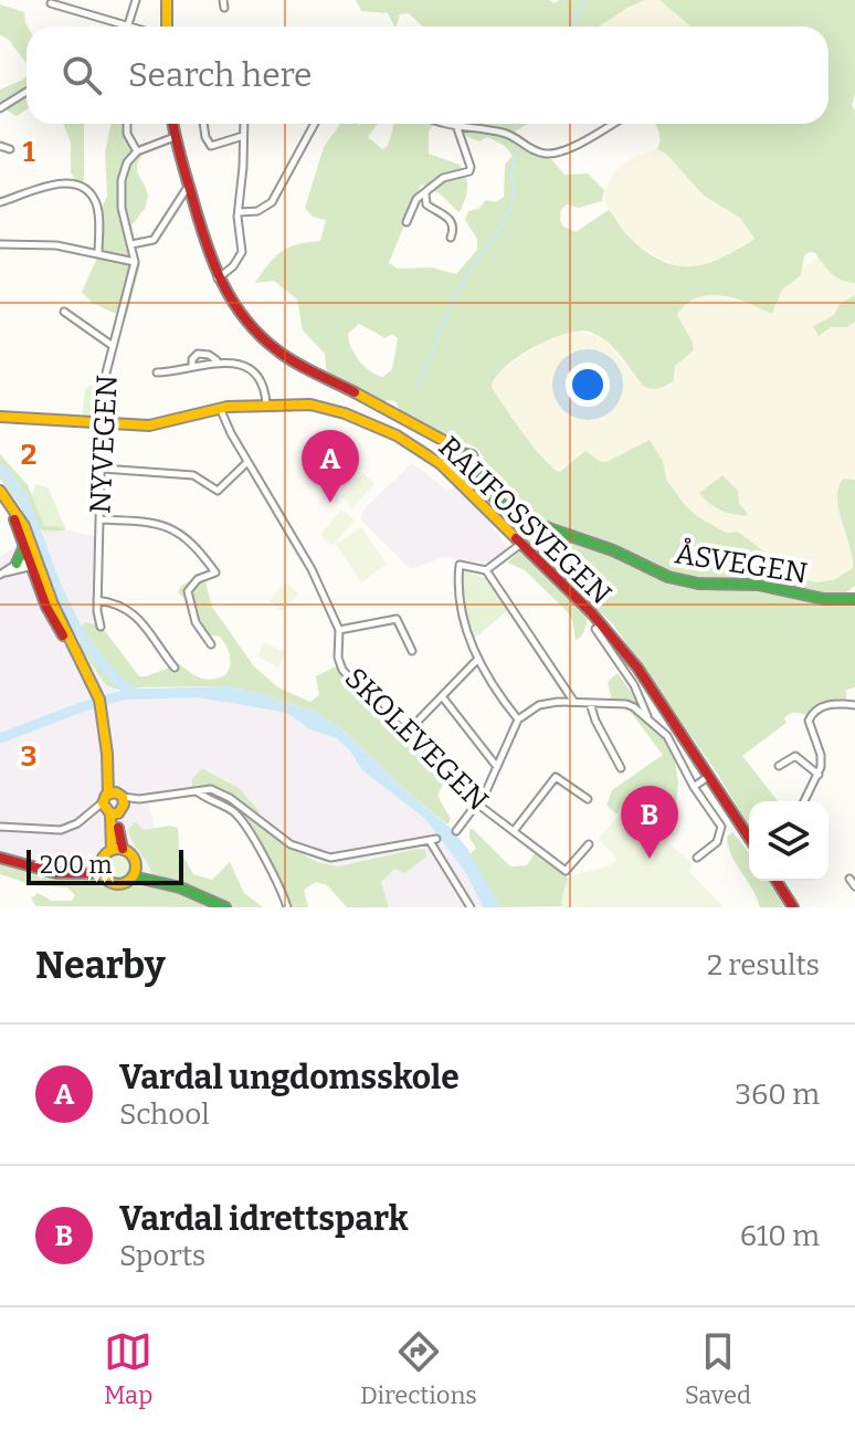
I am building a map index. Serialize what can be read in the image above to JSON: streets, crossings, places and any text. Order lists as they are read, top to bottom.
{
  "streets": {
    "main road": ["RAUFOSSVEGEN", "ÅSVEGEN"],
    "street": ["NYVEGEN", "SKOLEVEGEN"]
  },
  "crossings": [
    ["NYVEGEN", "RAUFOSSVEGEN"],
    ["RAUFOSSVEGEN", "SKOLEVEGEN"]
  ],
  "scale_bar": "200 m",
  "page": {
    "search": "Search here",
    "pins": ["A", "B"],
    "scale": "200 m",
    "heading": ["Nearby", "2 results"],
    "list": [
      {
        "mark": "A",
        "name": "Vardal ungdomsskole",
        "note": "School",
        "value": "360 m"
      },
      {
        "mark": "B",
        "name": "Vardal idrettspark",
        "note": "Sports",
        "value": "610 m"
      }
    ],
    "nav": ["Map", "Directions", "Saved"]
  },
  "grid": {
    "rows": ["1", "2", "3"]
  }
}
